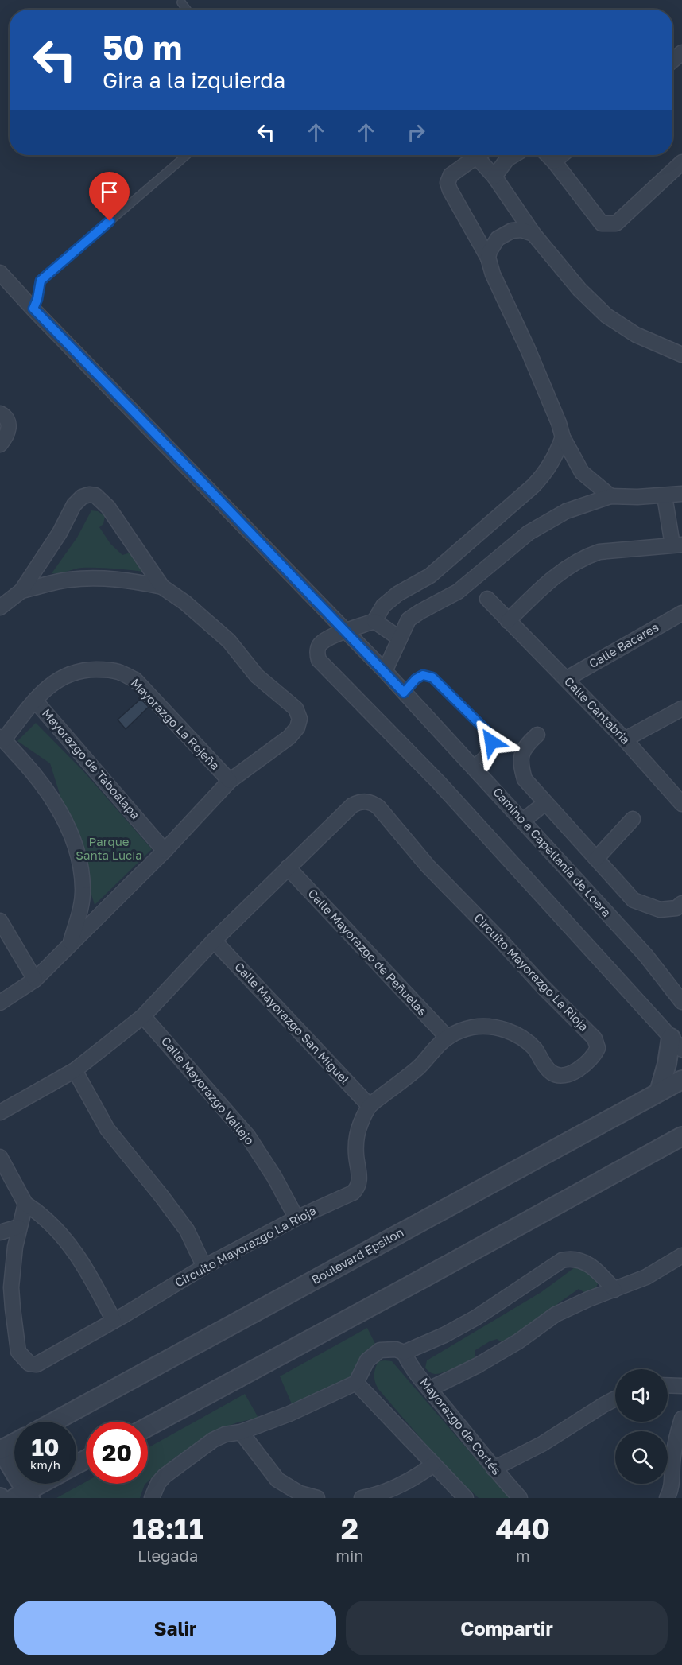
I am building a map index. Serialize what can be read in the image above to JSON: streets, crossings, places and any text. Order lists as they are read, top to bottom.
{
  "streets": {
    "street": [
      "Calle Bacares",
      "Calle Cantabria",
      "Mayorazgo La Rojeña",
      "Mayorazgo de Taboalapa",
      "Camino a Capellanía de Loera",
      "Calle Mayorazgo de Peñuelas",
      "Circuito Mayorazgo La Rioja",
      "Calle Mayorazgo San Miguel",
      "Calle Mayorazgo Vallejo",
      "Boulevard Epsilon",
      "Mayorazgo de Cortés"
    ]
  },
  "crossings": [
    ["Calle Bacares", "Calle Cantabria"],
    ["Mayorazgo La Rojeña", "Mayorazgo de Taboalapa"],
    ["Calle Mayorazgo de Peñuelas", "Circuito Mayorazgo La Rioja"],
    ["Circuito Mayorazgo La Rioja", "Calle Mayorazgo San Miguel"],
    ["Circuito Mayorazgo La Rioja", "Calle Mayorazgo Vallejo"]
  ],
  "parks": ["Parque Santa Lucia"],
  "page": {
    "turn": ["50 m", "Gira a la izquierda"],
    "speed": "10 km/h",
    "limit": "20",
    "eta": [
      "18:11",
      "Llegada",
      "2",
      "min",
      "440",
      "m"
    ],
    "buttons": ["Salir", "Compartir"]
  }
}
